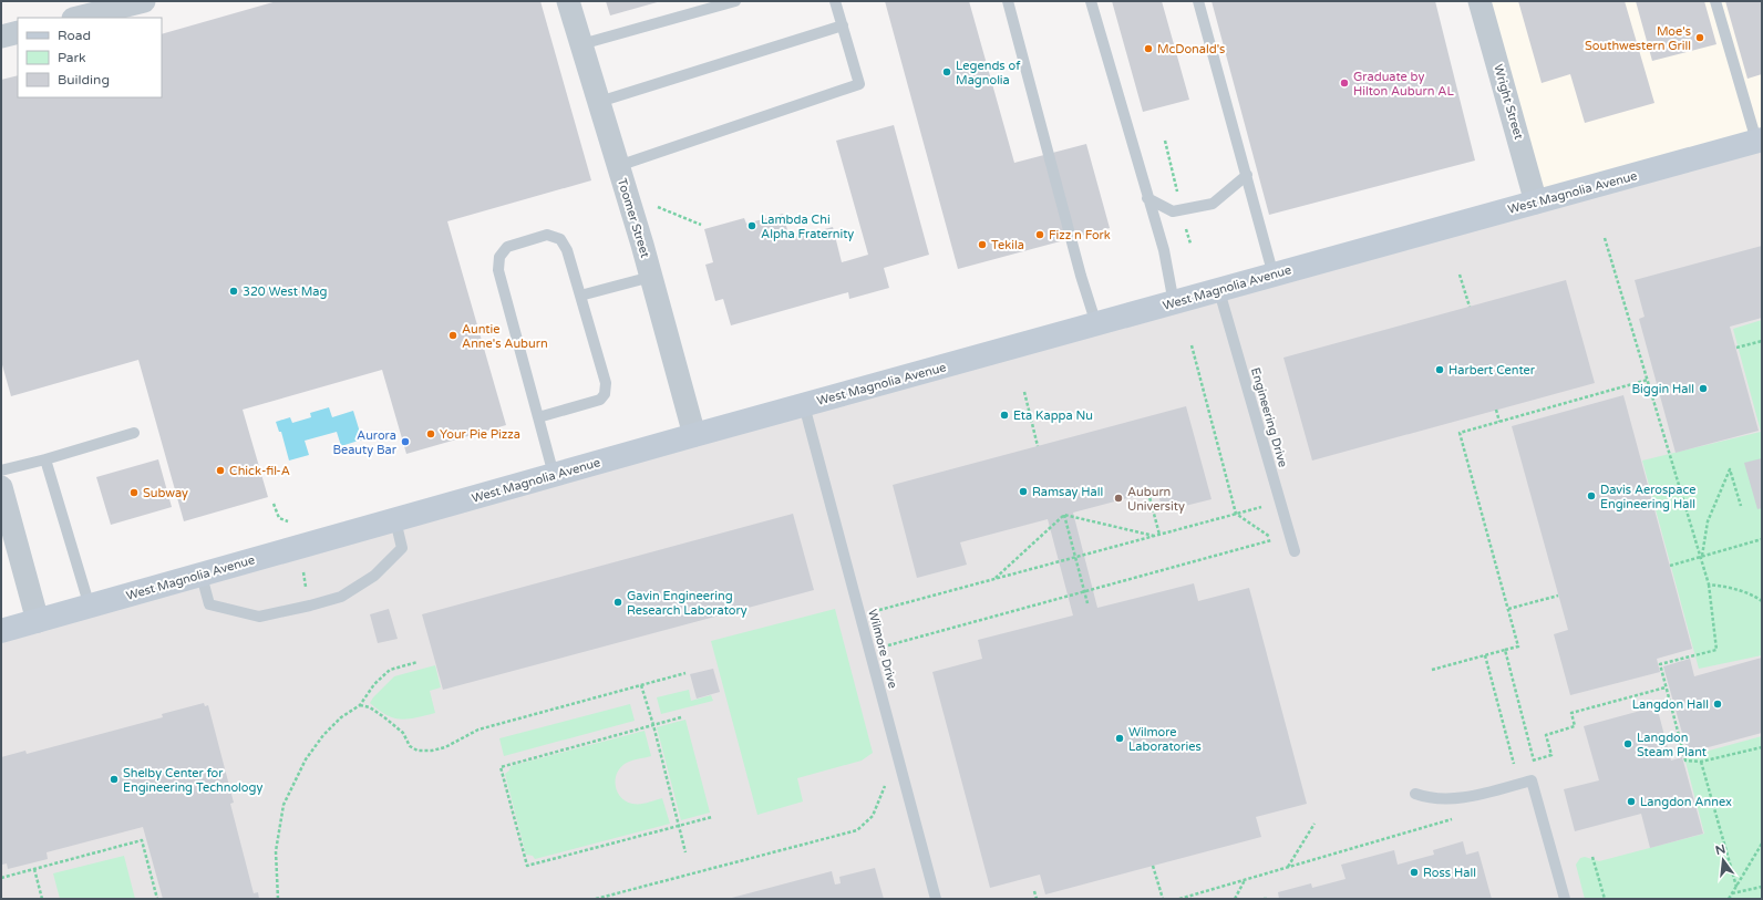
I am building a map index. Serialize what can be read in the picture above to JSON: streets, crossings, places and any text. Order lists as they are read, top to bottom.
{
  "streets": {
    "street": ["Wright Street", "West Magnolia Avenue", "Toomer Street"],
    "lane": ["Engineering Drive", "Wilmore Drive"]
  },
  "crossings": [
    ["Wright Street", "West Magnolia Avenue"],
    ["West Magnolia Avenue", "Toomer Street"],
    ["West Magnolia Avenue", "Engineering Drive"],
    ["West Magnolia Avenue", "Wilmore Drive"]
  ],
  "places": [
    "Moe's Southwestern Grill",
    "McDonald's",
    "Legends of Magnolia",
    "Graduate by Hilton Auburn AL",
    "Lambda Chi Alpha Fraternity",
    "Fizz n Fork",
    "Tekila",
    "320 West Mag",
    "Auntie Anne's Auburn",
    "Harbert Center",
    "Biggin Hall",
    "Eta Kappa Nu",
    "Your Pie Pizza",
    "Aurora Beauty Bar",
    "Chick-fil-A",
    "Ramsay Hall",
    "Subway",
    "Davis Aerospace Engineering Hall",
    "Auburn University",
    "Gavin Engineering Research Laboratory",
    "Langdon Hall",
    "Wilmore Laboratories",
    "Langdon Steam Plant",
    "Shelby Center for Engineering Technology",
    "Langdon Annex",
    "Ross Hall"
  ],
  "legend": ["Road", "Park", "Building"],
  "north": "top"
}
